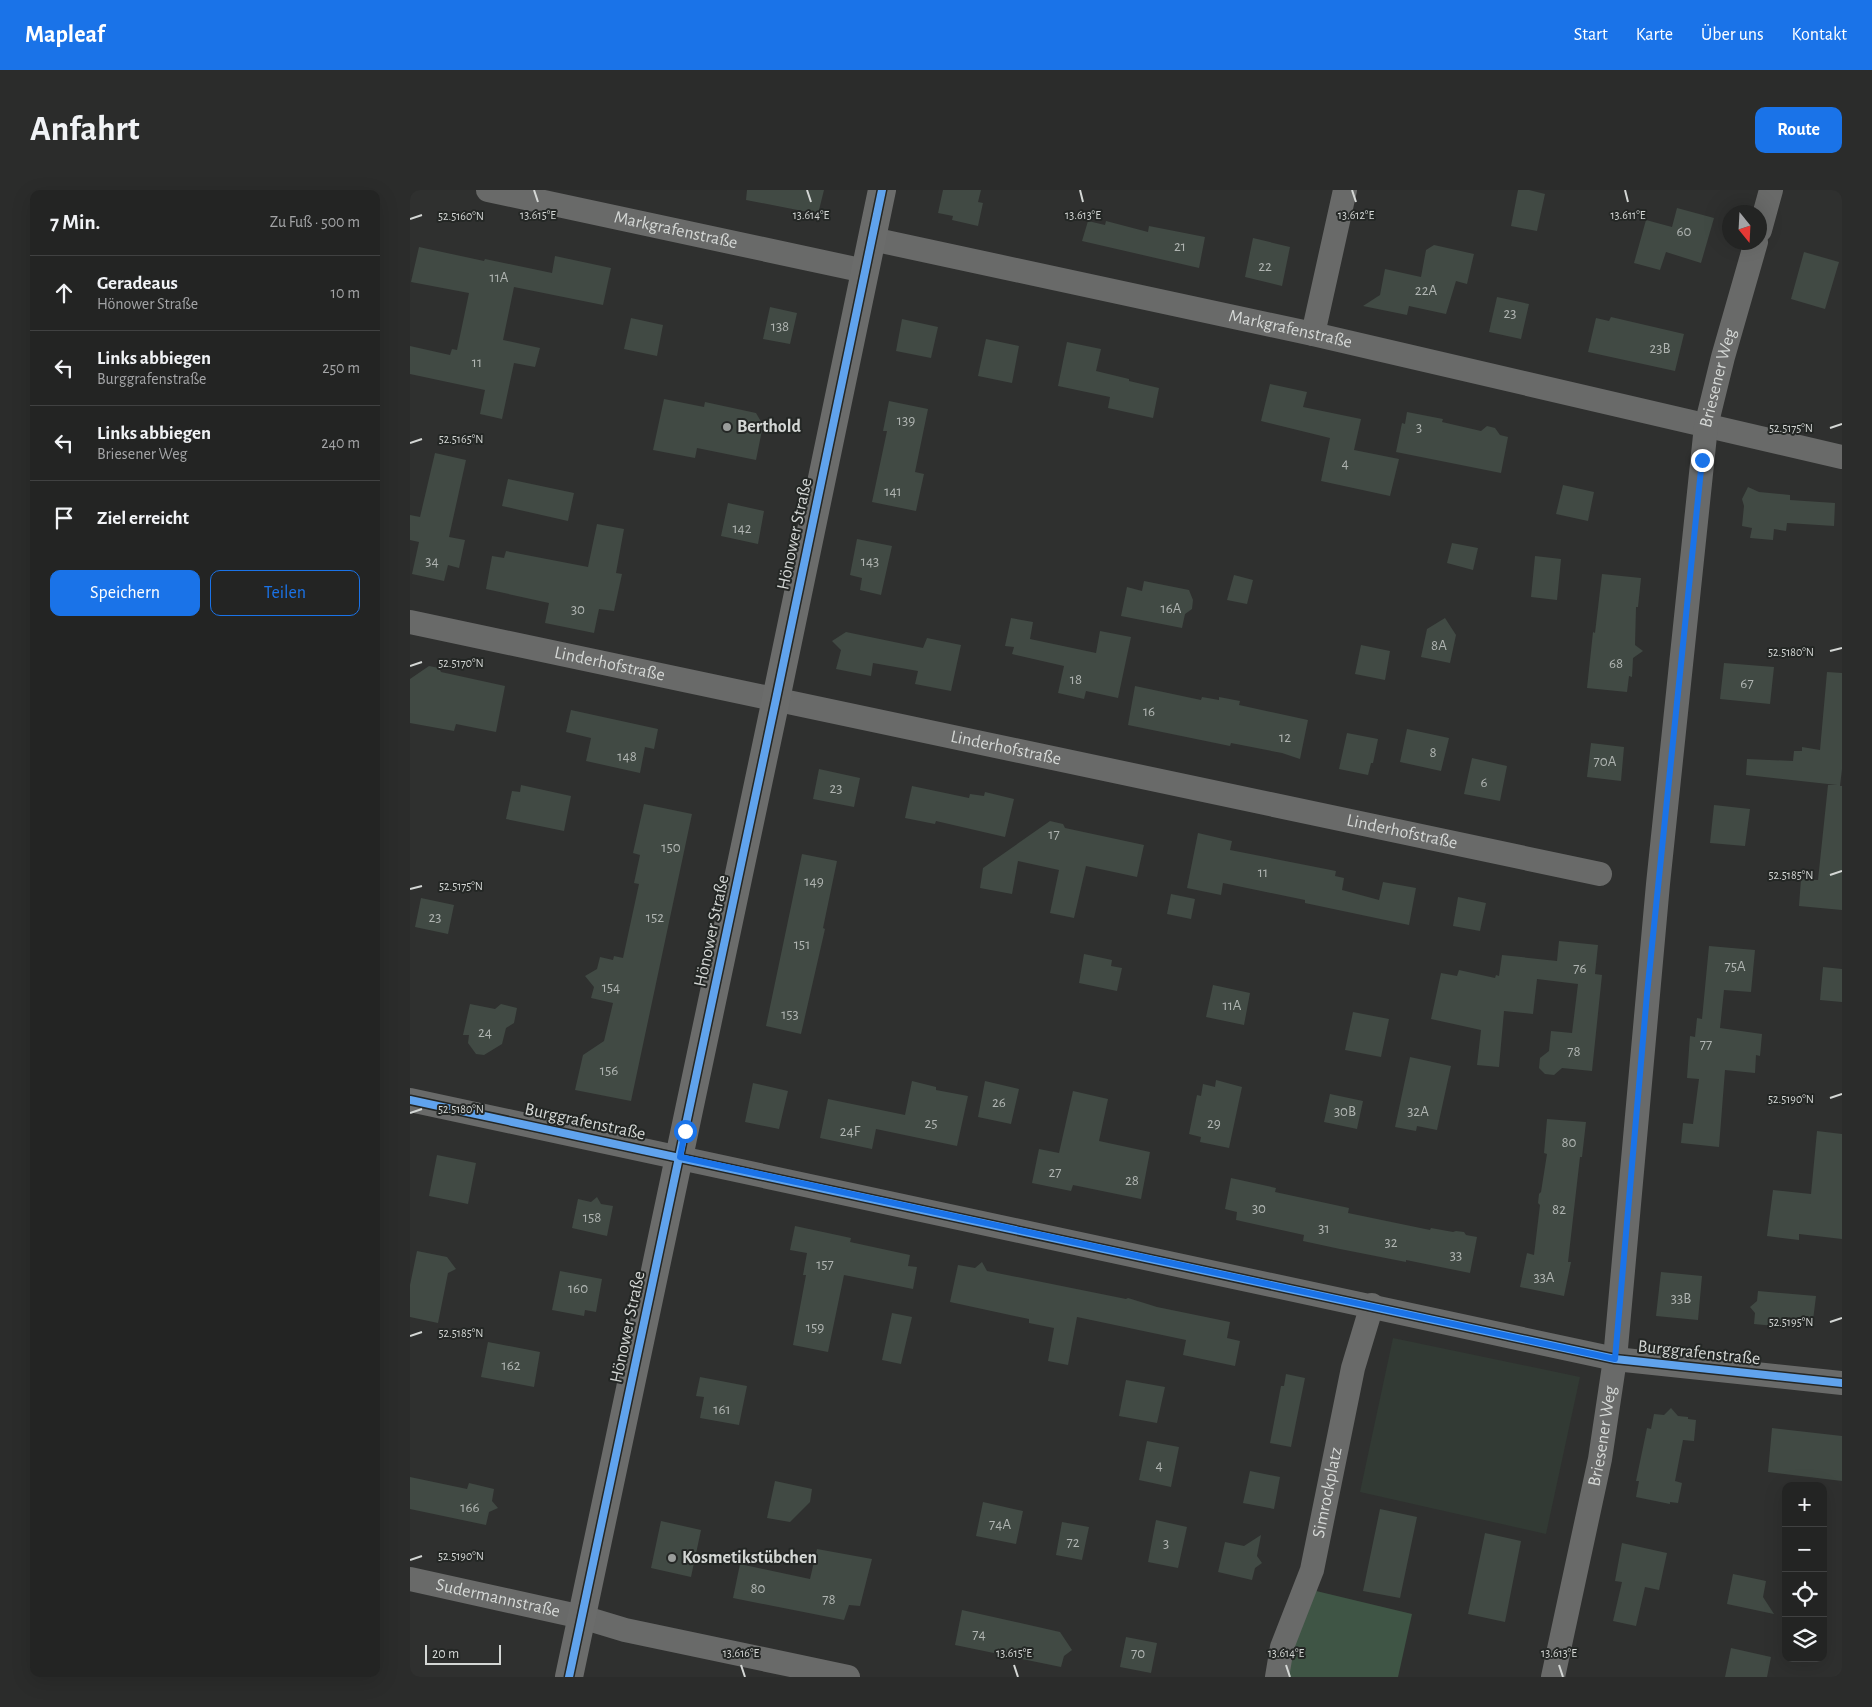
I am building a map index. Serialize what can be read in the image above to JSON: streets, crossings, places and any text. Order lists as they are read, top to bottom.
{
  "streets": {
    "main road": ["Hönower Straße"],
    "street": [
      "Markgrafenstraße",
      "Briesener Weg",
      "Linderhofstraße",
      "Burggrafenstraße",
      "Simrockplatz",
      "Sudermannstraße"
    ]
  },
  "crossings": [
    ["Markgrafenstraße", "Briesener Weg"],
    ["Markgrafenstraße", "Hönower Straße"],
    ["Briesener Weg", "Burggrafenstraße"],
    ["Hönower Straße", "Linderhofstraße"],
    ["Hönower Straße", "Burggrafenstraße"],
    ["Hönower Straße", "Sudermannstraße"],
    ["Burggrafenstraße", "Simrockplatz"]
  ],
  "places": ["Berthold", "Kosmetikstübchen"],
  "house_numbers": [
    "60",
    "21",
    "22",
    "11A",
    "22A",
    "23",
    "138",
    "23B",
    "11",
    "139",
    "3",
    "4",
    "141",
    "142",
    "34",
    "143",
    "16A",
    "30",
    "8A",
    "68",
    "18",
    "67",
    "16",
    "12",
    "8",
    "148",
    "70A",
    "6",
    "23",
    "17",
    "150",
    "11",
    "149",
    "23",
    "152",
    "151",
    "75A",
    "76",
    "154",
    "11A",
    "153",
    "24",
    "77",
    "78",
    "156",
    "26",
    "30B",
    "32A",
    "25",
    "29",
    "24F",
    "80",
    "27",
    "28",
    "30",
    "82",
    "158",
    "31",
    "32",
    "33",
    "157",
    "33A",
    "160",
    "33B",
    "159",
    "162",
    "161",
    "4",
    "166",
    "74A",
    "72",
    "3",
    "80",
    "78",
    "74",
    "70"
  ],
  "scale_bar": "20 m",
  "north": "bottom",
  "page": {
    "header": "Mapleaf",
    "nav": [
      "Start",
      "Karte",
      "Über uns",
      "Kontakt"
    ],
    "buttons": [
      "Route",
      ["Speichern", "Teilen"]
    ],
    "title": "Anfahrt",
    "heading": ["7 Min.", "Zu Fuß · 500 m"],
    "list": [
      ["Geradeaus", "Hönower Straße", "10 m"],
      ["Links abbiegen", "Burggrafenstraße", "250 m"],
      ["Links abbiegen", "Briesener Weg", "240 m"],
      "Ziel erreicht"
    ],
    "map_buttons": ["+", "−"],
    "scale": "20 m"
  },
  "coordinates": [
    "13.615°E",
    "13.614°E",
    "13.613°E",
    "13.612°E",
    "13.611°E",
    "52.5160°N",
    "52.5175°N",
    "52.5165°N",
    "52.5180°N",
    "52.5170°N",
    "52.5185°N",
    "52.5190°N",
    "52.5195°N",
    "13.616°E"
  ]
}
